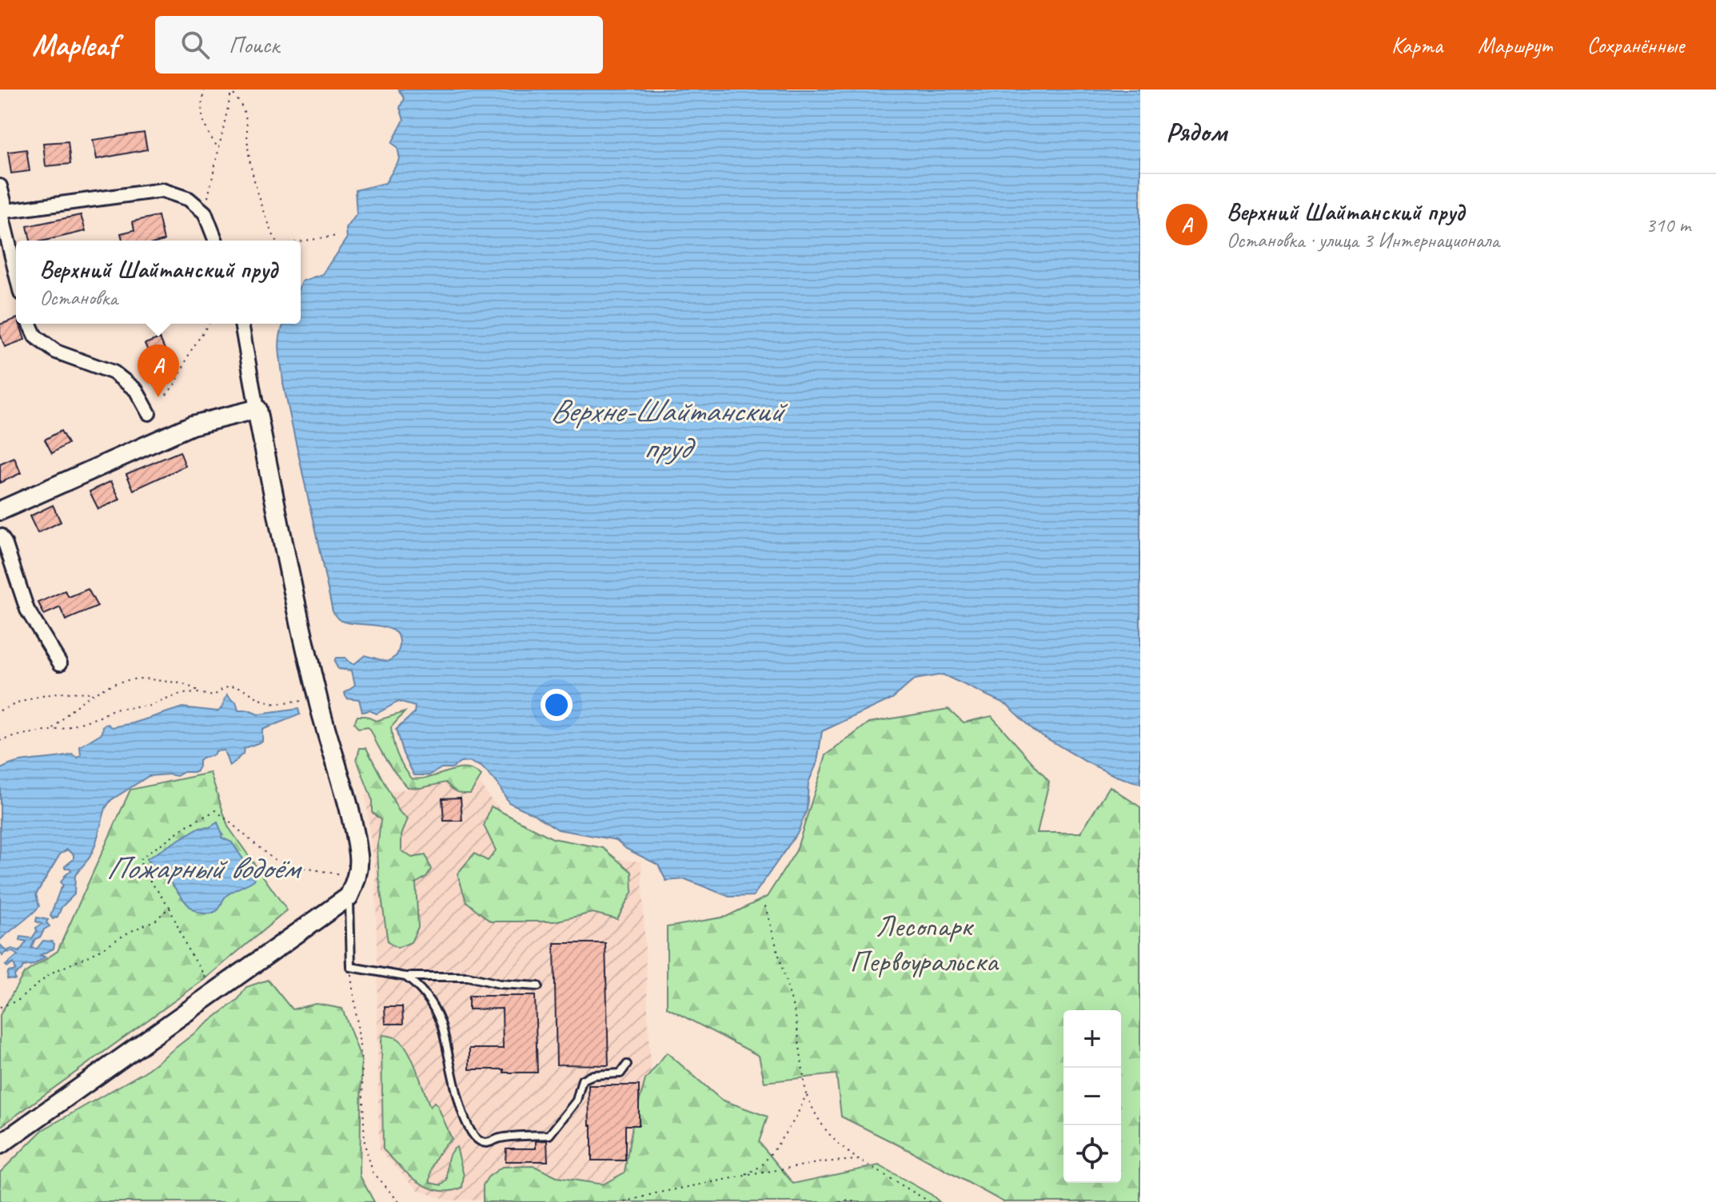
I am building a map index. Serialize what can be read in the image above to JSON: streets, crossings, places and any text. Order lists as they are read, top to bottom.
{
  "water": ["Верхне-Шайтанский пруд", "Пожарный водоём"],
  "parks": ["Лесопарк Первоуральска"],
  "page": {
    "header": "Mapleaf",
    "search": "Поиск",
    "nav": ["Карта", "Маршрут", "Сохранённые"],
    "heading": "Рядом",
    "list": [
      {
        "mark": "A",
        "name": "Верхний Шайтанский пруд",
        "note": "Остановка · улица 3 Интернационала",
        "value": "310 m"
      }
    ],
    "popup": ["Верхний Шайтанский пруд", "Остановка"],
    "pins": "A",
    "map_buttons": ["+", "−"]
  }
}
